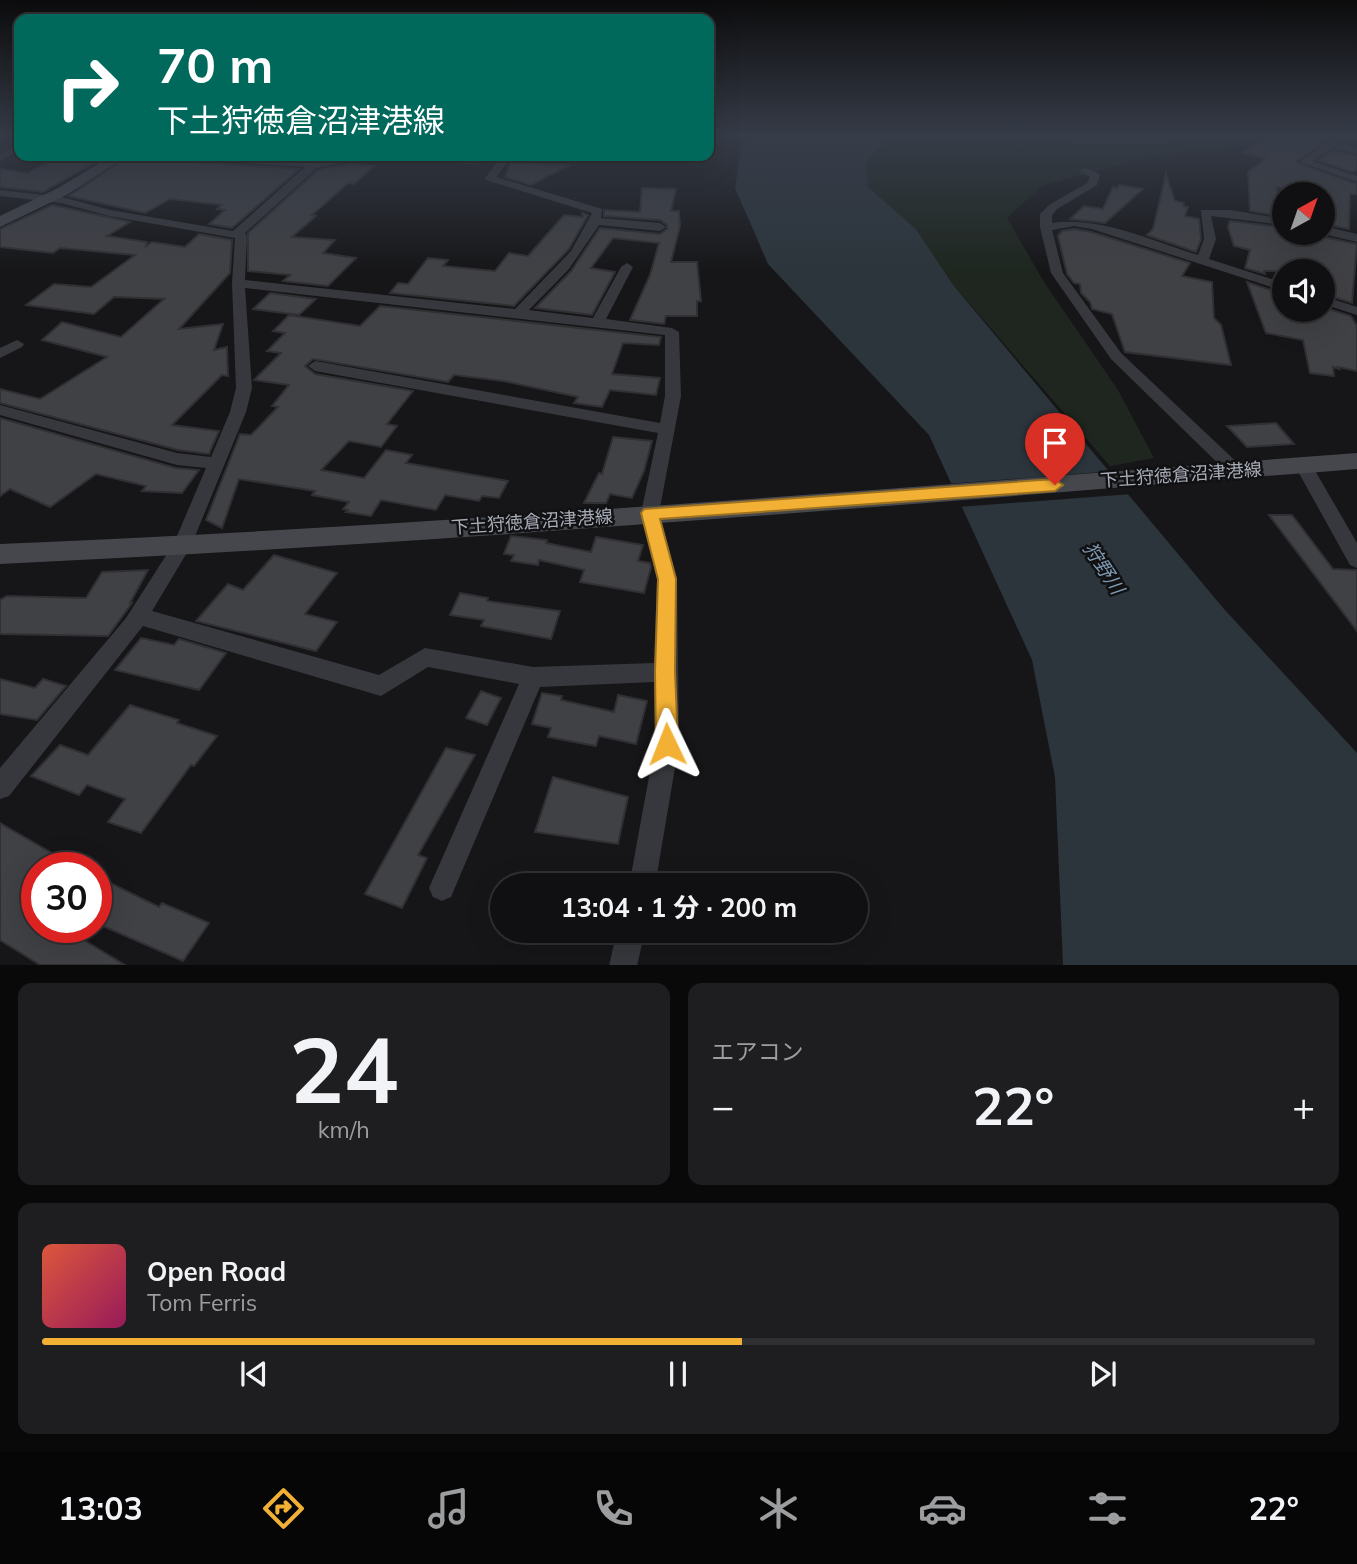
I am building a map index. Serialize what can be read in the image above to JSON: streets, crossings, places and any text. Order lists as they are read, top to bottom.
{
  "streets": {
    "main road": ["下土狩徳倉沼津港線"]
  },
  "water": ["狩野川"],
  "north": "top right",
  "page": {
    "turn": ["70 m", "下土狩徳倉沼津港線"],
    "limit": "30",
    "trip": "13:04 · 1 分 · 200 m",
    "tile": [
      ["24", "km/h"],
      "エアコン"
    ],
    "heat": ["−", "22°", "+"],
    "song": ["Open Road", "Tom Ferris"],
    "tabs": ["13:03", "22°"]
  }
}
